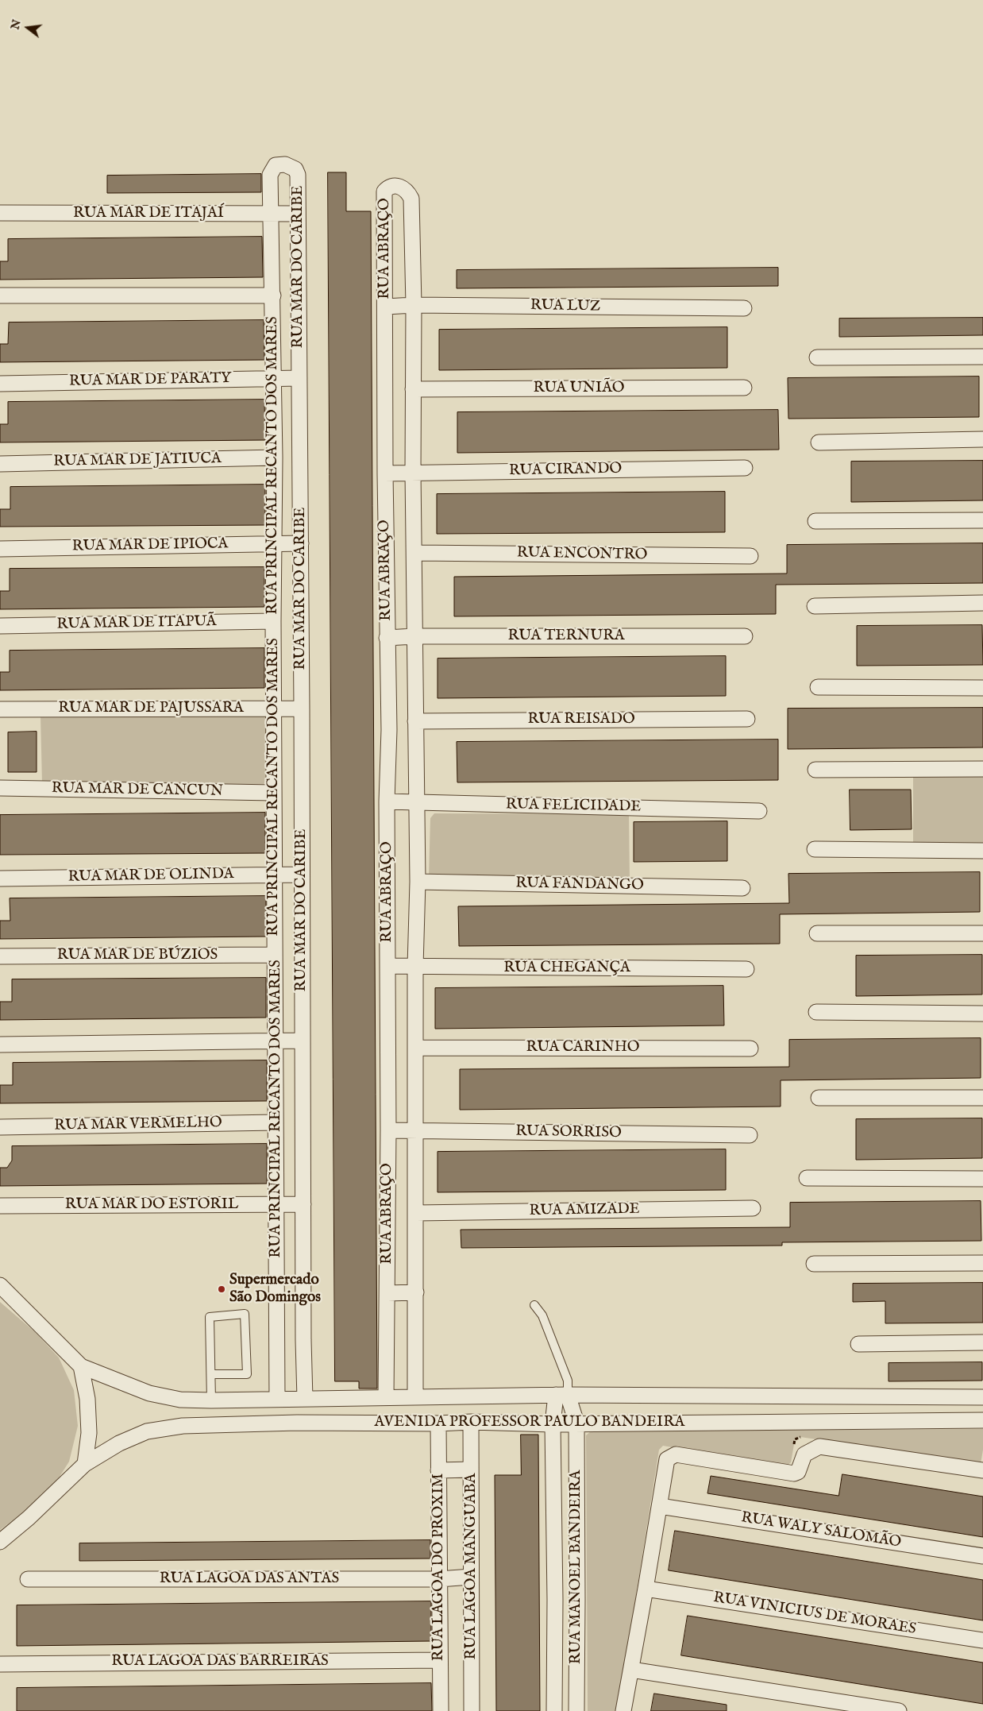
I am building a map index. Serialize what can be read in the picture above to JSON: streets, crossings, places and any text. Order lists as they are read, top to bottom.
{
  "streets": {
    "street": [
      "RUA MAR DE ITAJAÍ",
      "RUA ABRAÇO",
      "RUA MAR DO CARIBE",
      "RUA LUZ",
      "RUA MAR DE PARATY",
      "RUA UNIÃO",
      "RUA MAR DE JATIUCA",
      "RUA PRINCIPAL RECANTO DOS MARES",
      "RUA CIRANDO",
      "RUA MAR DE IPIOCA",
      "RUA ENCONTRO",
      "RUA MAR DE ITAPUÃ",
      "RUA TERNURA",
      "RUA MAR DE PAJUSSARA",
      "RUA REISADO",
      "RUA MAR DE CANCUN",
      "RUA FELICIDADE",
      "RUA MAR DE OLINDA",
      "RUA FANDANGO",
      "RUA MAR DE BÚZIOS",
      "RUA CHEGANÇA",
      "RUA CARINHO",
      "RUA MAR VERMELHO",
      "RUA SORRISO",
      "RUA MAR DO ESTORIL",
      "RUA AMIZADE",
      "AVENIDA PROFESSOR PAULO BANDEIRA",
      "RUA WALY SALOMÃO",
      "RUA LAGOA MANGUABA",
      "RUA LAGOA DO PROXIM",
      "RUA MANOEL BANDEIRA",
      "RUA LAGOA DAS ANTAS",
      "RUA VINICIUS DE MORAES",
      "RUA LAGOA DAS BARREIRAS"
    ]
  },
  "crossings": [
    ["RUA MAR DE ITAJAÍ", "RUA MAR DO CARIBE"],
    ["RUA MAR DE ITAJAÍ", "RUA PRINCIPAL RECANTO DOS MARES"],
    ["RUA ABRAÇO", "RUA LUZ"],
    ["RUA ABRAÇO", "RUA UNIÃO"],
    ["RUA ABRAÇO", "RUA CIRANDO"],
    ["RUA ABRAÇO", "RUA ENCONTRO"],
    ["RUA ABRAÇO", "RUA TERNURA"],
    ["RUA ABRAÇO", "RUA REISADO"],
    ["RUA ABRAÇO", "RUA FELICIDADE"],
    ["RUA ABRAÇO", "RUA FANDANGO"],
    ["RUA ABRAÇO", "RUA CHEGANÇA"],
    ["RUA ABRAÇO", "RUA CARINHO"],
    ["RUA ABRAÇO", "RUA SORRISO"],
    ["RUA ABRAÇO", "RUA AMIZADE"],
    ["RUA ABRAÇO", "AVENIDA PROFESSOR PAULO BANDEIRA"],
    ["RUA MAR DO CARIBE", "RUA MAR DE PARATY"],
    ["RUA MAR DO CARIBE", "RUA PRINCIPAL RECANTO DOS MARES"],
    ["RUA MAR DO CARIBE", "RUA MAR DE IPIOCA"],
    ["RUA MAR DO CARIBE", "RUA MAR DE PAJUSSARA"],
    ["RUA MAR DO CARIBE", "RUA MAR DE OLINDA"],
    ["RUA MAR DO CARIBE", "RUA MAR DO ESTORIL"],
    ["RUA MAR DO CARIBE", "AVENIDA PROFESSOR PAULO BANDEIRA"],
    ["RUA MAR DE PARATY", "RUA PRINCIPAL RECANTO DOS MARES"],
    ["RUA MAR DE JATIUCA", "RUA PRINCIPAL RECANTO DOS MARES"],
    ["RUA PRINCIPAL RECANTO DOS MARES", "RUA MAR DE IPIOCA"],
    ["RUA PRINCIPAL RECANTO DOS MARES", "RUA MAR DE ITAPUÃ"],
    ["RUA PRINCIPAL RECANTO DOS MARES", "RUA MAR DE PAJUSSARA"],
    ["RUA PRINCIPAL RECANTO DOS MARES", "RUA MAR DE CANCUN"],
    ["RUA PRINCIPAL RECANTO DOS MARES", "RUA MAR DE OLINDA"],
    ["RUA PRINCIPAL RECANTO DOS MARES", "RUA MAR DE BÚZIOS"],
    ["RUA PRINCIPAL RECANTO DOS MARES", "RUA MAR VERMELHO"],
    ["RUA PRINCIPAL RECANTO DOS MARES", "RUA MAR DO ESTORIL"],
    ["RUA PRINCIPAL RECANTO DOS MARES", "AVENIDA PROFESSOR PAULO BANDEIRA"],
    ["AVENIDA PROFESSOR PAULO BANDEIRA", "RUA LAGOA MANGUABA"],
    ["AVENIDA PROFESSOR PAULO BANDEIRA", "RUA LAGOA DO PROXIM"],
    ["AVENIDA PROFESSOR PAULO BANDEIRA", "RUA MANOEL BANDEIRA"],
    ["RUA LAGOA MANGUABA", "RUA LAGOA DAS ANTAS"],
    ["RUA LAGOA DO PROXIM", "RUA LAGOA DAS ANTAS"],
    ["RUA LAGOA DO PROXIM", "RUA LAGOA DAS BARREIRAS"]
  ],
  "places": ["Supermercado São Domingos"],
  "north": "left"
}
